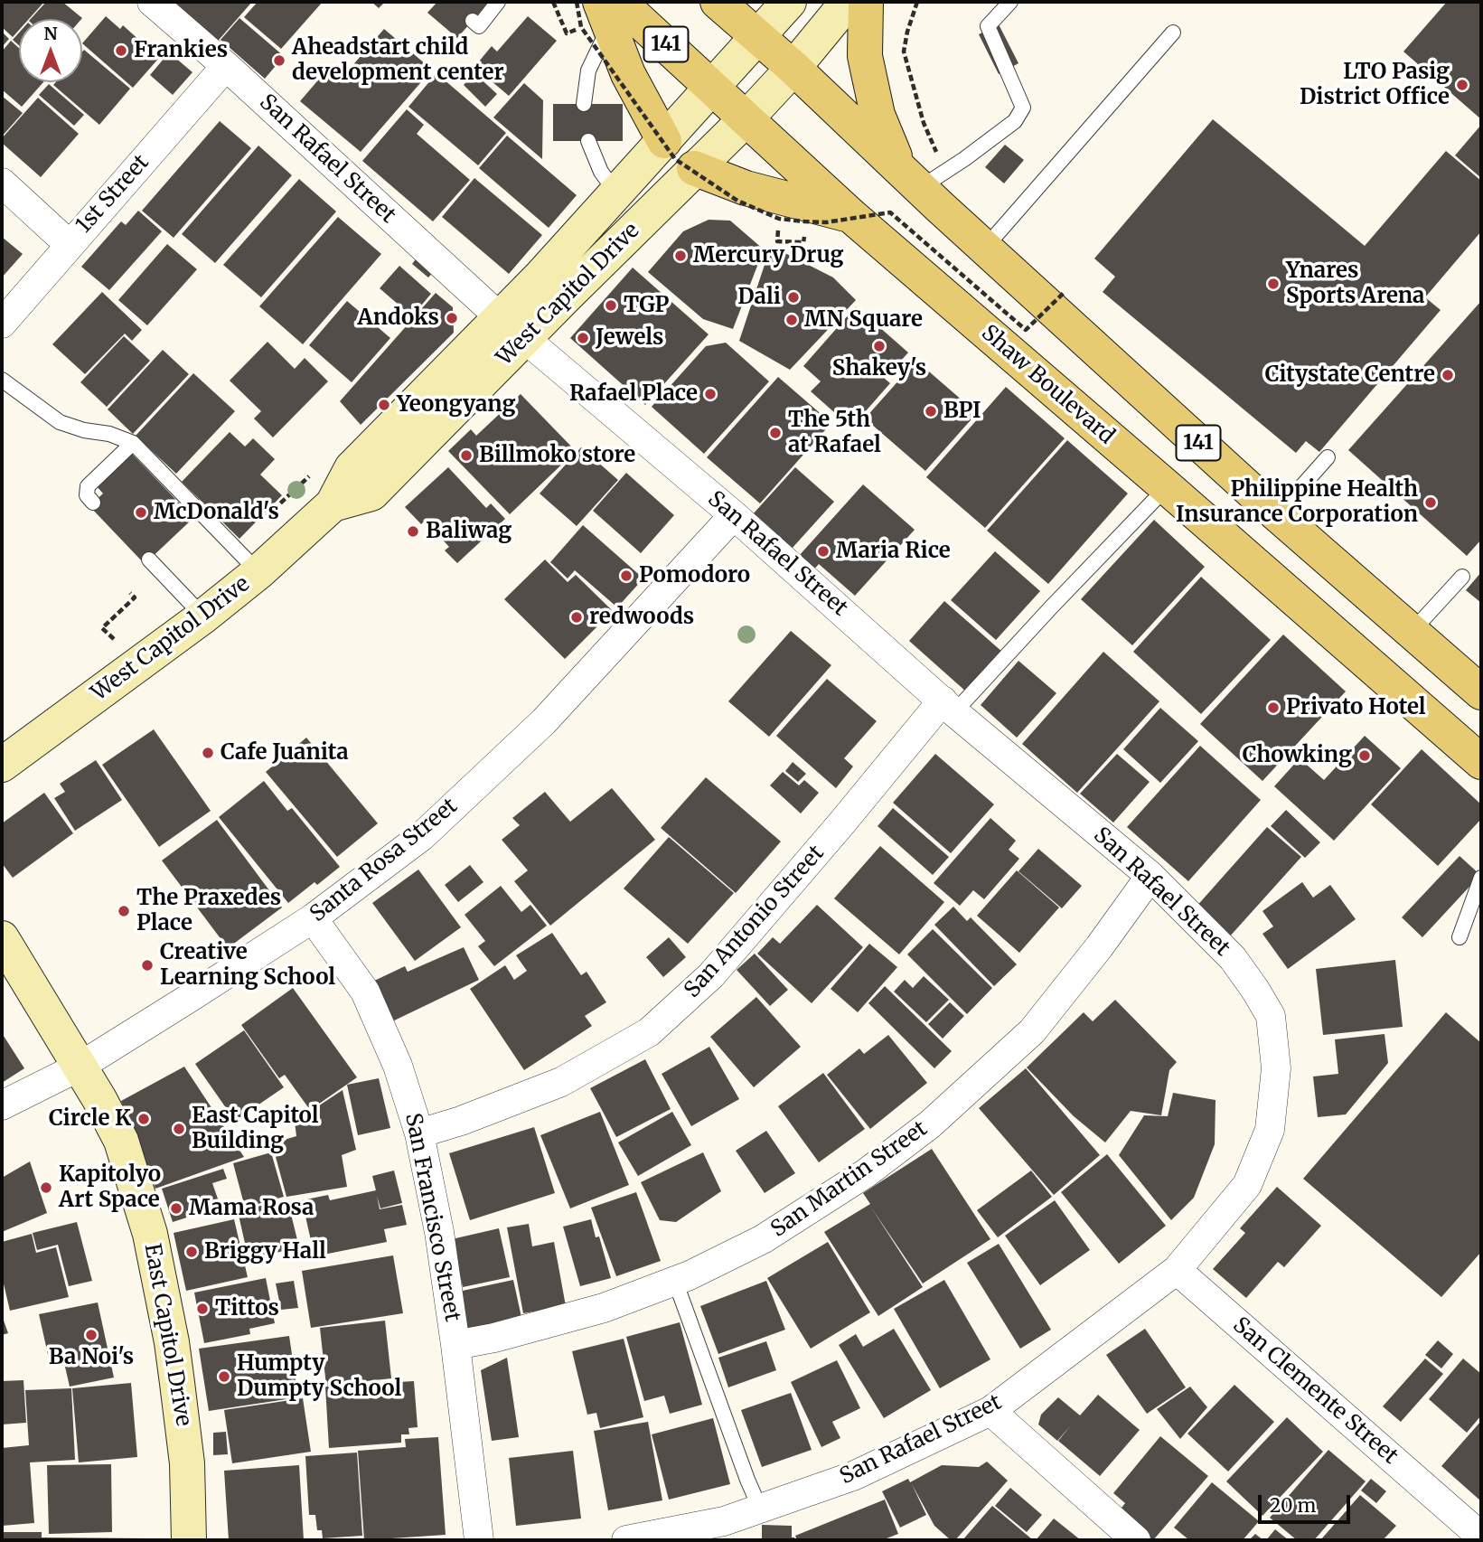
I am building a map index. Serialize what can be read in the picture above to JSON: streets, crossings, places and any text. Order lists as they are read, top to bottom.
{
  "streets": {
    "main road": ["141", "Shaw Boulevard"],
    "street": [
      "San Rafael Street",
      "1st Street",
      "West Capitol Drive",
      "Santa Rosa Street",
      "San Antonio Street",
      "San Martin Street",
      "San Francisco Street",
      "East Capitol Drive",
      "San Clemente Street"
    ]
  },
  "crossings": [
    ["141", "West Capitol Drive"],
    ["San Rafael Street", "1st Street"],
    ["San Rafael Street", "West Capitol Drive"],
    ["San Rafael Street", "Santa Rosa Street"],
    ["San Rafael Street", "San Antonio Street"],
    ["San Rafael Street", "San Martin Street"],
    ["San Rafael Street", "San Clemente Street"],
    ["West Capitol Drive", "Shaw Boulevard"],
    ["Santa Rosa Street", "San Francisco Street"],
    ["Santa Rosa Street", "East Capitol Drive"],
    ["San Antonio Street", "San Francisco Street"],
    ["San Martin Street", "San Francisco Street"]
  ],
  "places": [
    "Frankies",
    "Aheadstart child development center",
    "LTO Pasig District Office",
    "Mercury Drug",
    "Ynares Sports Arena",
    "Dali",
    "TGP",
    "Andoks",
    "MN Square",
    "Jewels",
    "Shakey's",
    "Citystate Centre",
    "Rafael Place",
    "Yeongyang",
    "BPI",
    "The 5th at Rafael",
    "Billmoko store",
    "Philippine Health Insurance Corporation",
    "McDonald's",
    "Baliwag",
    "Maria Rice",
    "Pomodoro",
    "redwoods",
    "Privato Hotel",
    "Cafe Juanita",
    "Chowking",
    "The Praxedes Place",
    "Creative Learning School",
    "Circle K",
    "East Capitol Building",
    "Kapitolyo Art Space",
    "Mama Rosa",
    "Briggy Hall",
    "Tittos",
    "Ba Noi's",
    "Humpty Dumpty School"
  ],
  "scale_bar": "20 m",
  "north": "top"
}
